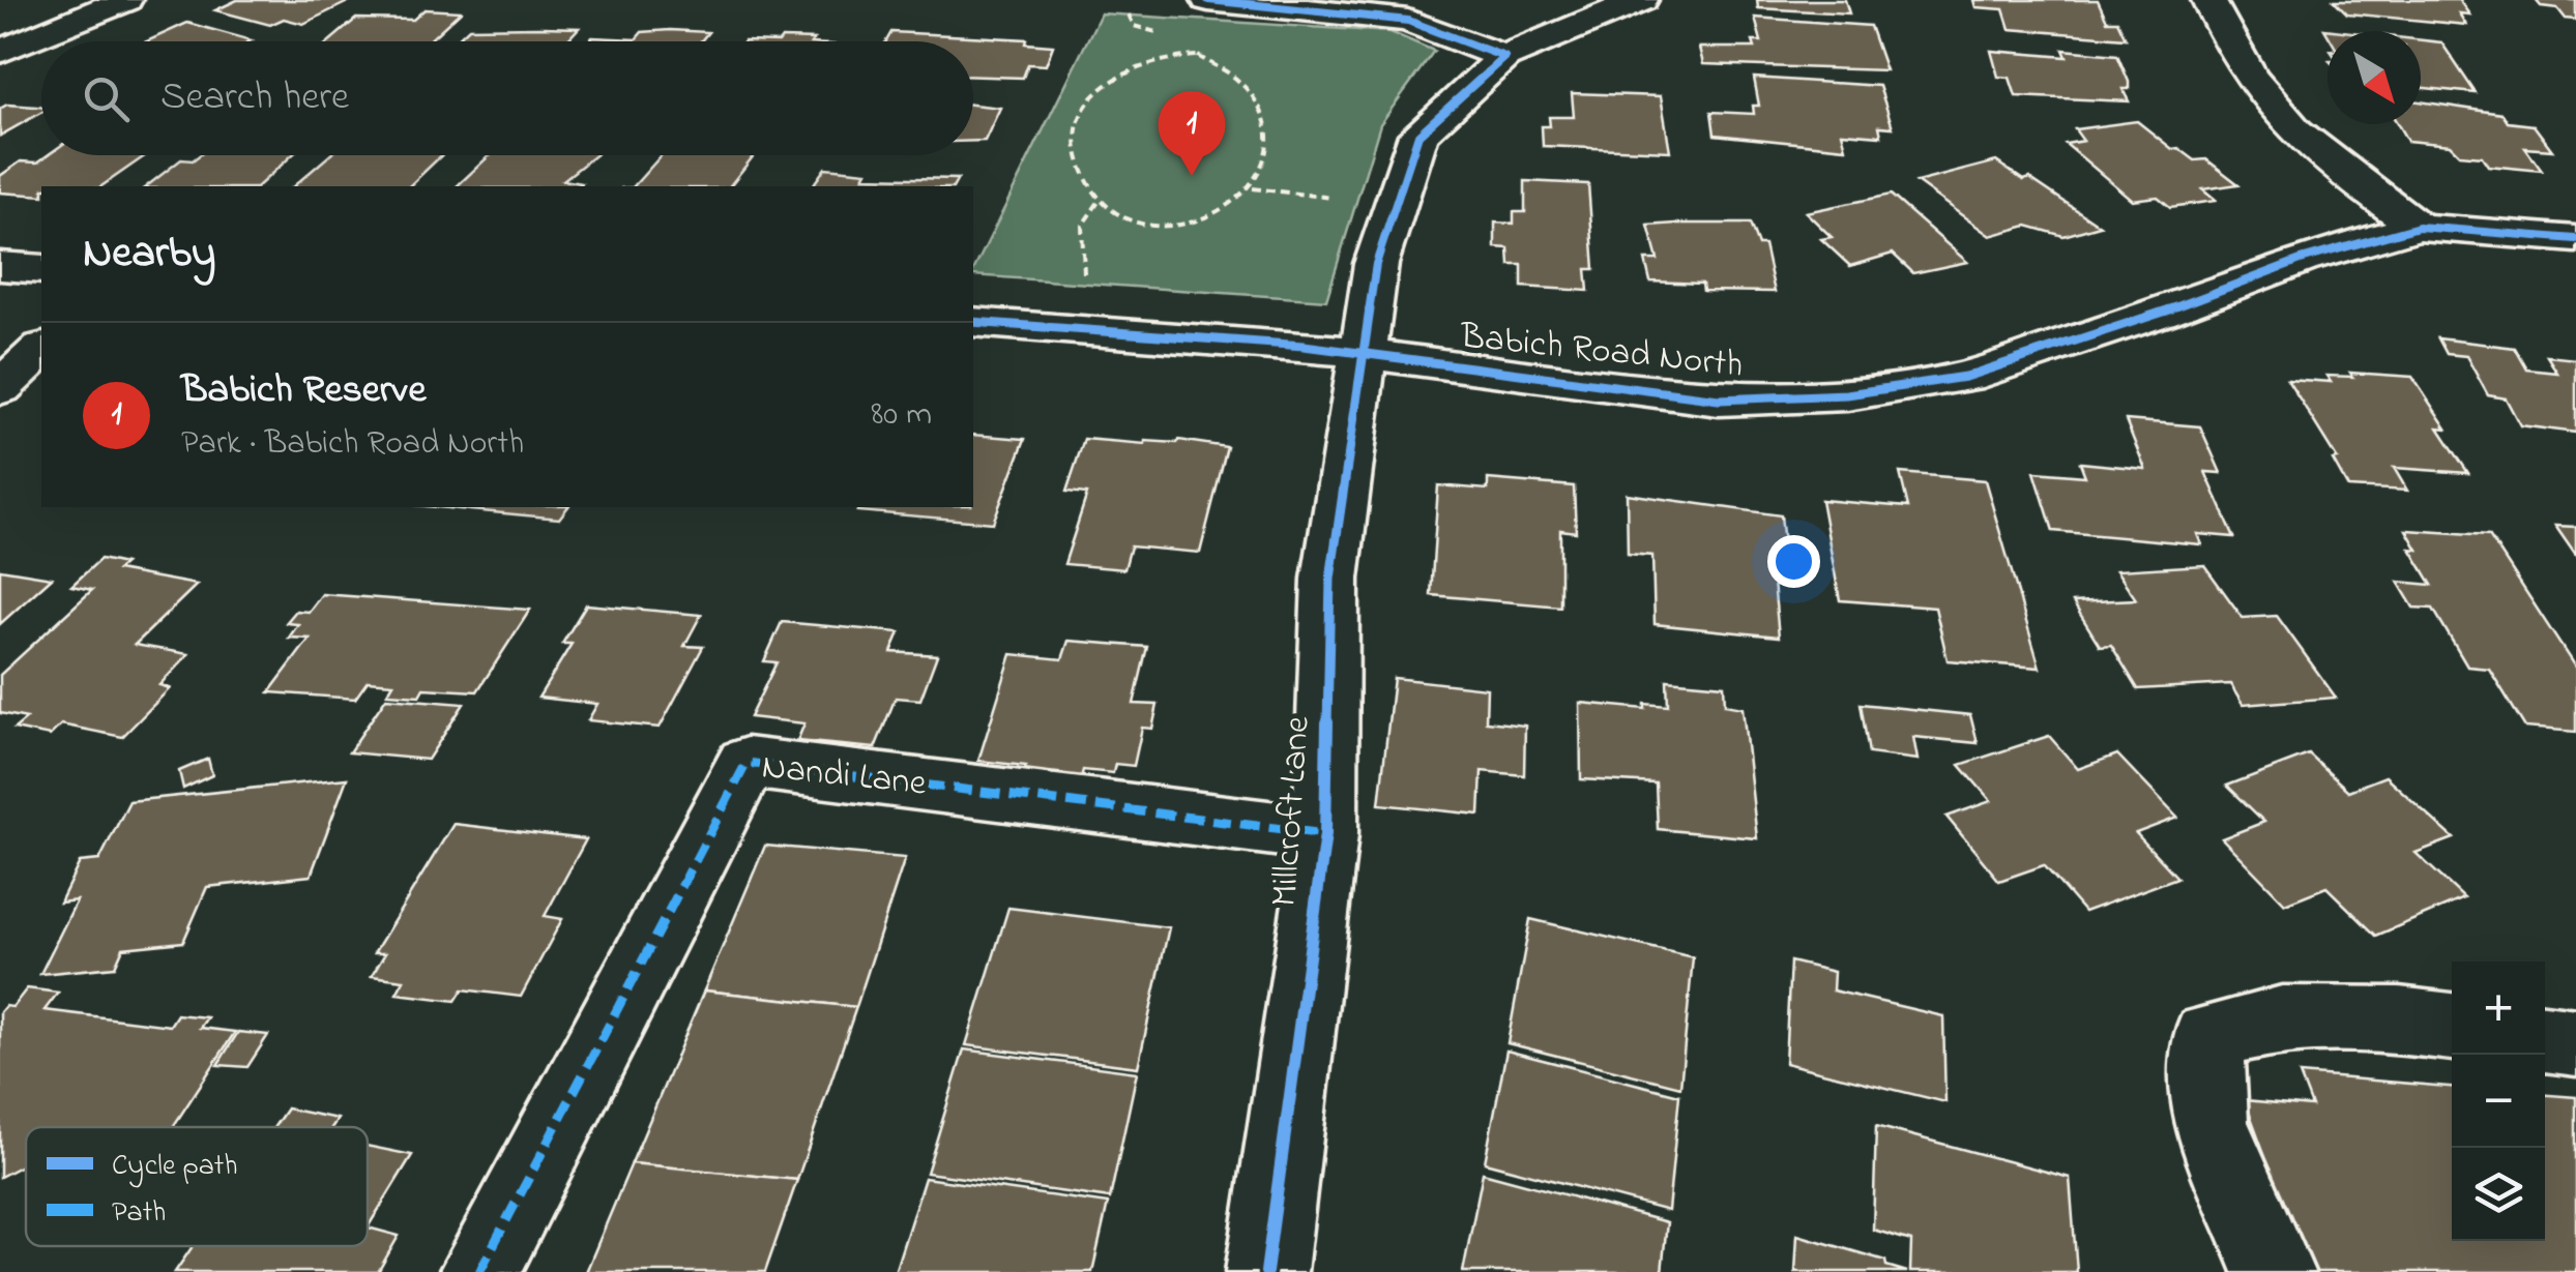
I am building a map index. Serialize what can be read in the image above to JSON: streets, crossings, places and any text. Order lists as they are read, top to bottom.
{
  "streets": {
    "street": ["Babich Road North", "Nandi Lane", "Millcroft Lane"]
  },
  "crossings": [
    ["Babich Road North", "Millcroft Lane"],
    ["Nandi Lane", "Millcroft Lane"]
  ],
  "legend": ["Cycle path", "Path"],
  "north": "bottom right",
  "page": {
    "search": "Search here",
    "pins": "1",
    "heading": "Nearby",
    "list": [
      {
        "mark": "1",
        "name": "Babich Reserve",
        "note": "Park · Babich Road North",
        "value": "80 m"
      }
    ],
    "map_buttons": ["+", "−"]
  }
}
